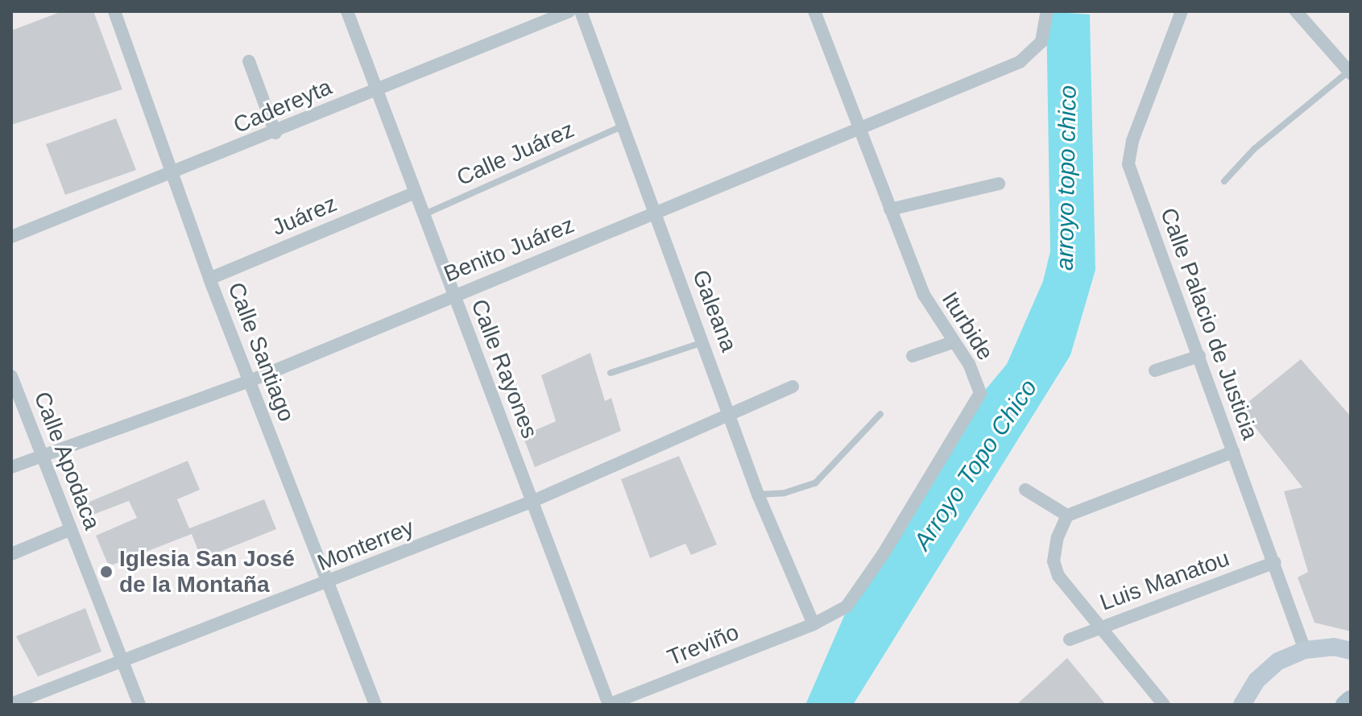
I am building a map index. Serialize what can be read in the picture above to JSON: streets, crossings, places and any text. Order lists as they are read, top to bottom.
{
  "streets": {
    "street": [
      "Cadereyta",
      "Juárez",
      "Benito Juárez",
      "Galeana",
      "Calle Palacio de Justicia",
      "Iturbide",
      "Calle Santiago",
      "Calle Rayones",
      "Calle Apodaca",
      "Monterrey",
      "Luis Manatou",
      "Treviño"
    ],
    "lane": ["Calle Juárez"]
  },
  "crossings": [
    ["Cadereyta", "Calle Santiago"],
    ["Cadereyta", "Calle Rayones"],
    ["Calle Juárez", "Galeana"],
    ["Calle Juárez", "Calle Rayones"],
    ["Juárez", "Calle Santiago"],
    ["Juárez", "Calle Rayones"],
    ["Benito Juárez", "Galeana"],
    ["Benito Juárez", "Iturbide"],
    ["Benito Juárez", "Calle Santiago"],
    ["Benito Juárez", "Calle Rayones"],
    ["Benito Juárez", "Calle Apodaca"],
    ["Galeana", "Iturbide"],
    ["Galeana", "Monterrey"],
    ["Galeana", "Treviño"],
    ["Calle Palacio de Justicia", "Luis Manatou"],
    ["Iturbide", "Treviño"],
    ["Calle Santiago", "Monterrey"],
    ["Calle Rayones", "Monterrey"],
    ["Calle Rayones", "Treviño"],
    ["Calle Apodaca", "Monterrey"]
  ],
  "water": ["arroyo topo chico", "Arroyo Topo Chico"],
  "places": ["Iglesia San José de la Montaña"]
}
